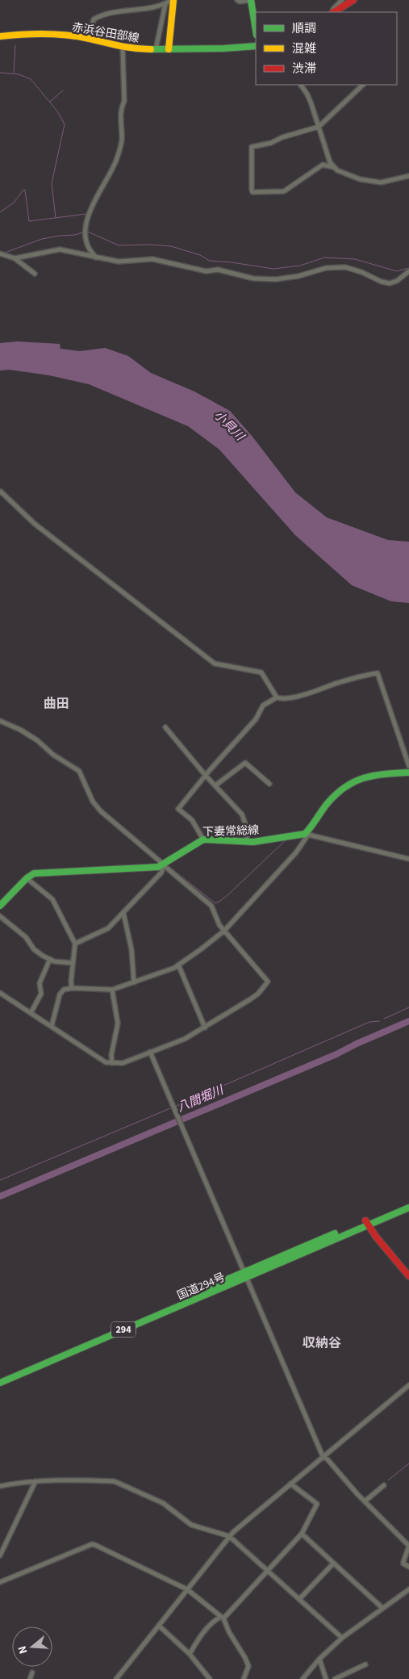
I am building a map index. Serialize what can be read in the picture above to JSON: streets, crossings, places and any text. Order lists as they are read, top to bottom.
{
  "streets": {
    "main road": [
      "赤浜谷田部線",
      "下妻常総線",
      "国道294号",
      "294"
    ]
  },
  "districts": ["曲田", "収納谷"],
  "water": ["小貝川", "八間堀川"],
  "legend": ["順調", "混雑", "渋滞"],
  "north": "left"
}
